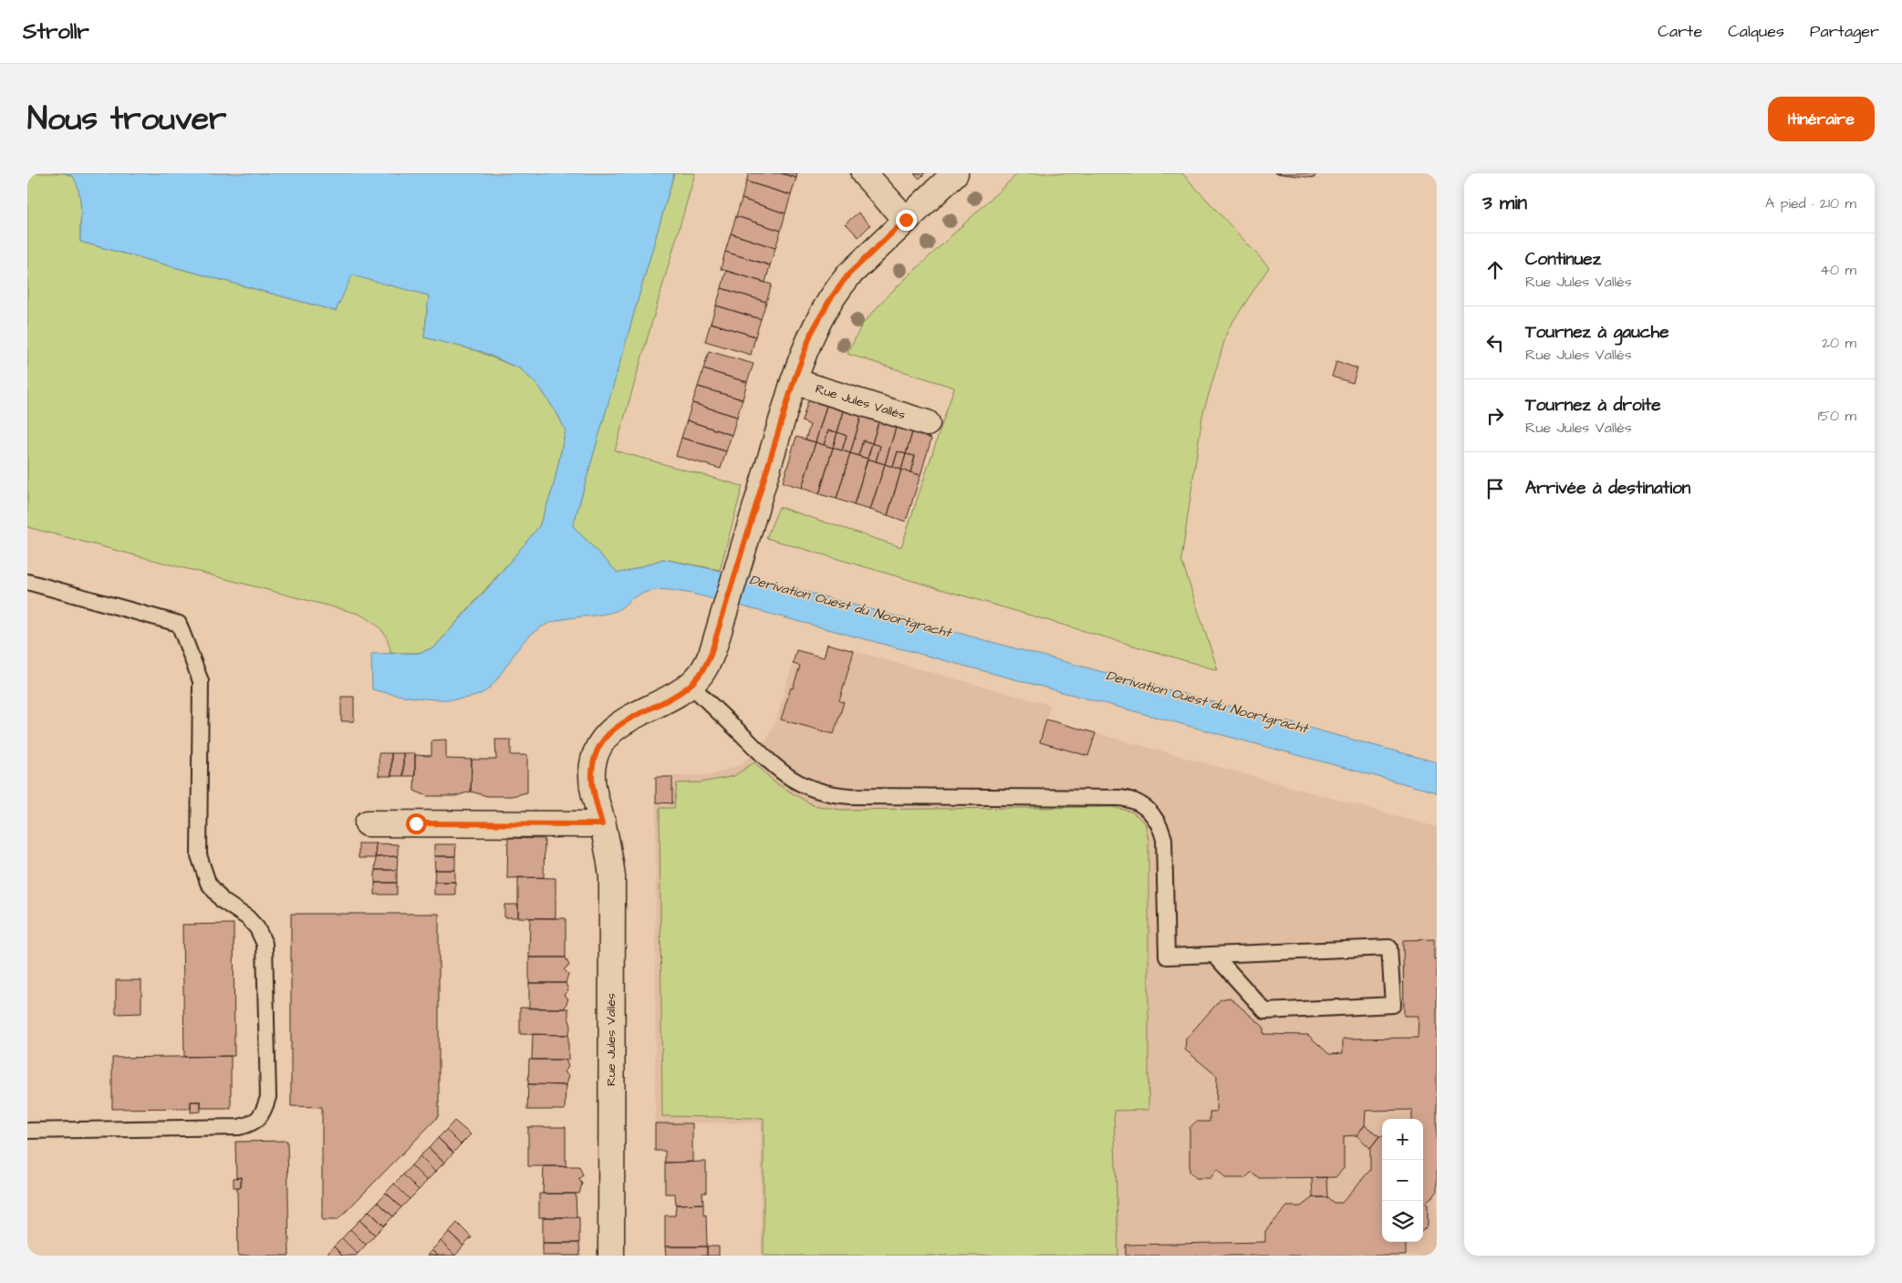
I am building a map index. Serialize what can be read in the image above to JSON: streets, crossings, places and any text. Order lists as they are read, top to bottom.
{
  "streets": {
    "street": ["Rue Jules Vallès"]
  },
  "water": ["Derivation Ouest du Noortgracht"],
  "page": {
    "header": "Strollr",
    "nav": ["Carte", "Calques", "Partager"],
    "title": "Nous trouver",
    "buttons": "Itinéraire",
    "heading": ["3 min", "À pied · 210 m"],
    "list": [
      ["Continuez", "Rue Jules Vallès", "40 m"],
      ["Tournez à gauche", "Rue Jules Vallès", "20 m"],
      ["Tournez à droite", "Rue Jules Vallès", "150 m"],
      "Arrivée à destination"
    ],
    "map_buttons": ["+", "−"]
  }
}
